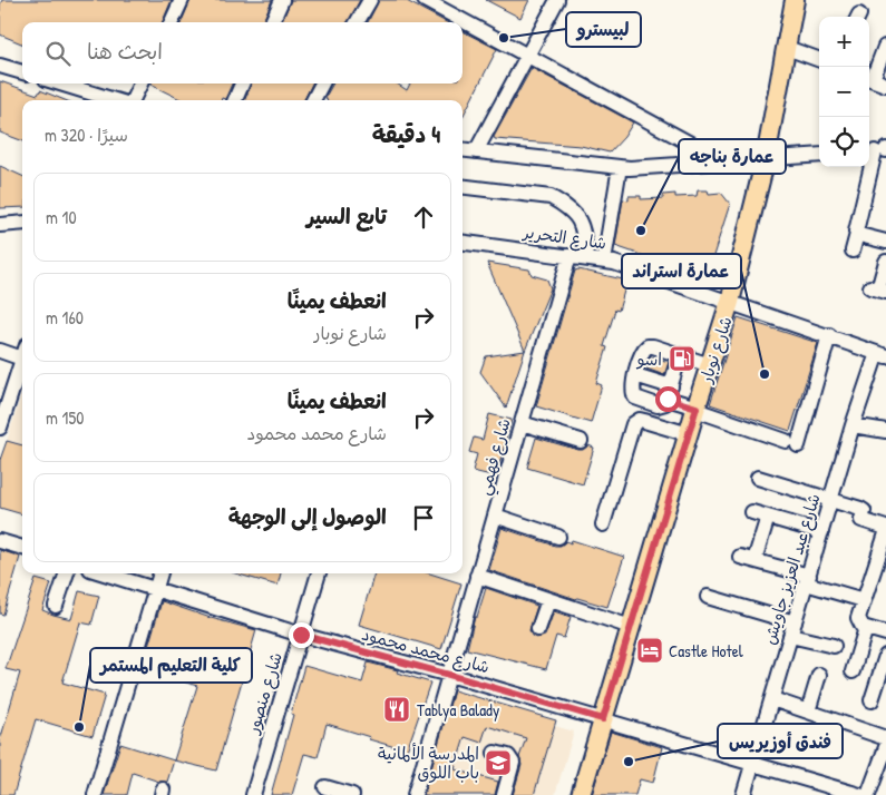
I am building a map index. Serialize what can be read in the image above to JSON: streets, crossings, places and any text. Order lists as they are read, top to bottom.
{
  "streets": {
    "main road": ["شارع نوبار"],
    "street": [
      "شارع التحرير",
      "شارع فهمي",
      "شارع عبد العزيز جاويش",
      "شارع محمد محمود",
      "شارع منصور"
    ]
  },
  "crossings": [
    ["شارع التحرير", "شارع نوبار"],
    ["شارع التحرير", "شارع فهمي"],
    ["شارع التحرير", "شارع عبد العزيز جاويش"],
    ["شارع نوبار", "شارع محمد محمود"],
    ["شارع فهمي", "شارع محمد محمود"],
    ["شارع عبد العزيز جاويش", "شارع محمد محمود"],
    ["شارع محمد محمود", "شارع منصور"]
  ],
  "places": {
    "other": [
      "لبيسترو",
      "عمارة بناجه",
      "عمارة استراند",
      "كلية التعليم المستمر",
      "فندق أوزيريس"
    ],
    "fuel station": ["اسو"],
    "hotel": ["Castle Hotel"],
    "restaurant": ["Tablya Balady"],
    "school or university": ["المدرسة الألمانية باب اللوق"]
  },
  "page": {
    "map_buttons": ["+", "−"],
    "search": "ابحث هنا",
    "heading": ["4 دقيقة", "سيرًا · 320 m"],
    "list": [
      ["تابع السير", "10 m"],
      ["انعطف يمينًا", "شارع نوبار", "160 m"],
      ["انعطف يمينًا", "شارع محمد محمود", "150 m"],
      "الوصول إلى الوجهة"
    ]
  }
}
